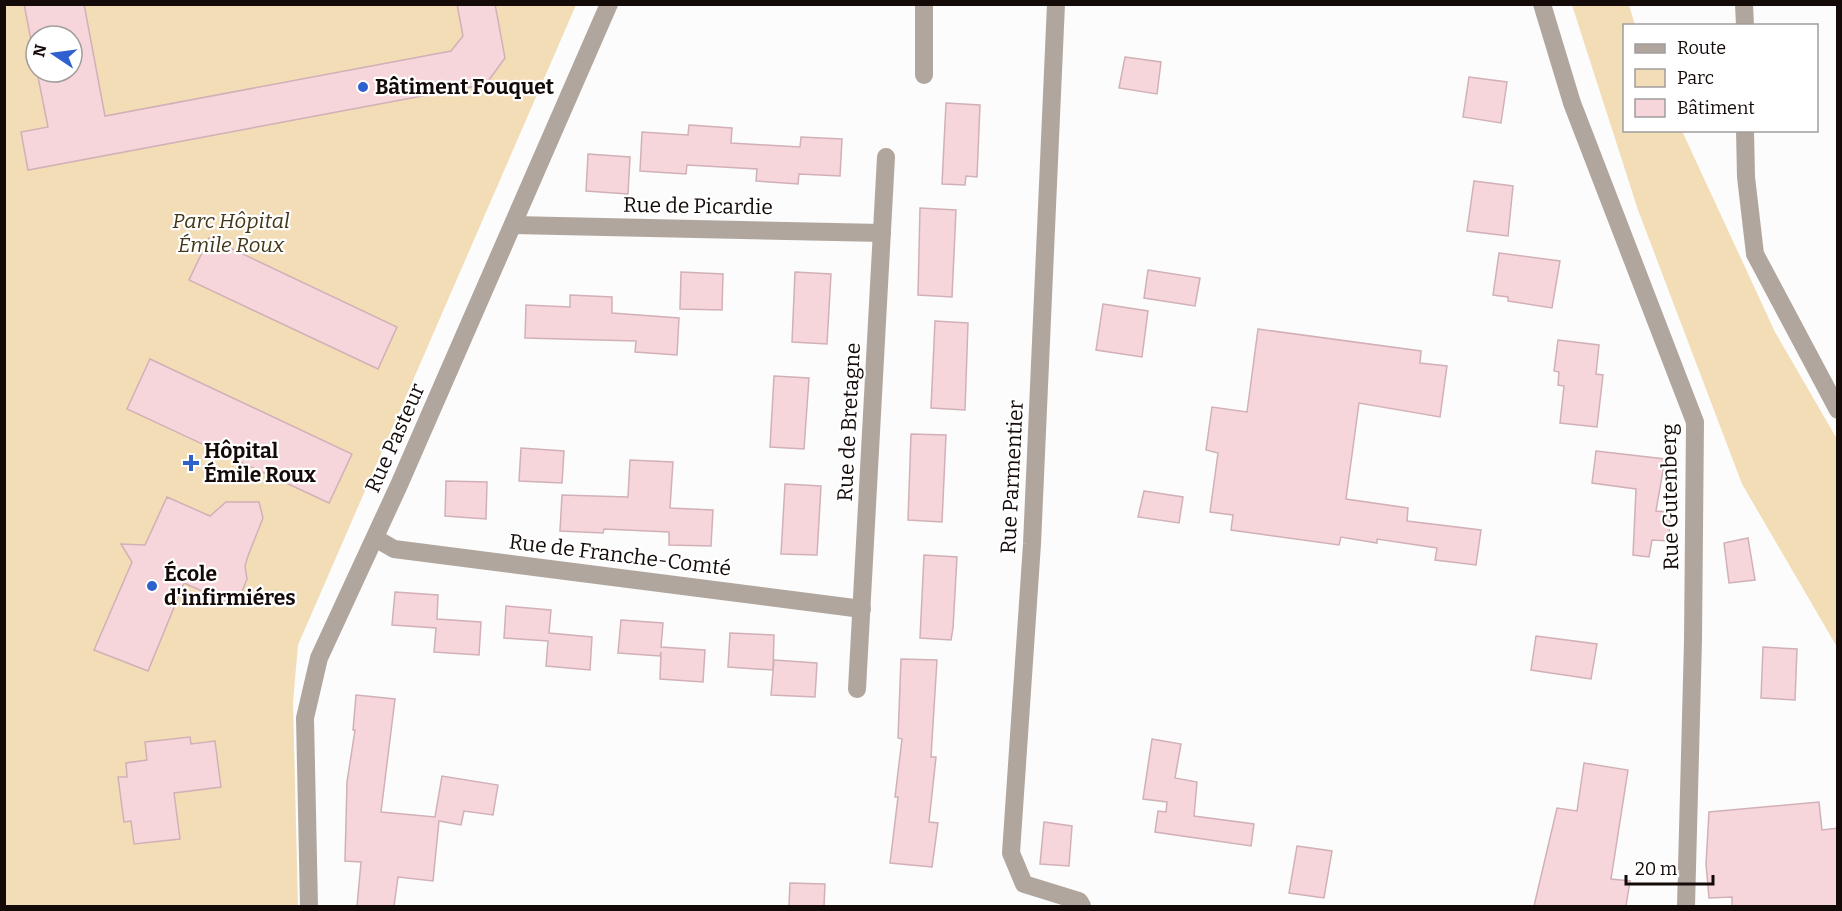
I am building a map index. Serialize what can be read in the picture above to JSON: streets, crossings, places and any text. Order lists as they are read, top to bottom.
{
  "streets": {
    "street": [
      "Rue de Picardie",
      "Rue de Bretagne",
      "Rue Pasteur",
      "Rue Parmentier",
      "Rue Gutenberg",
      "Rue de Franche-Comté"
    ]
  },
  "crossings": [
    ["Rue de Picardie", "Rue de Bretagne"],
    ["Rue de Picardie", "Rue Pasteur"],
    ["Rue de Bretagne", "Rue de Franche-Comté"],
    ["Rue Pasteur", "Rue de Franche-Comté"]
  ],
  "parks": ["Parc Hôpital Émile Roux"],
  "places": {
    "other": ["Bâtiment Fouquet", "École d'infirmiéres"],
    "health": ["Hôpital Émile Roux"]
  },
  "legend": ["Route", "Parc", "Bâtiment"],
  "scale_bar": "20 m",
  "north": "left"
}
